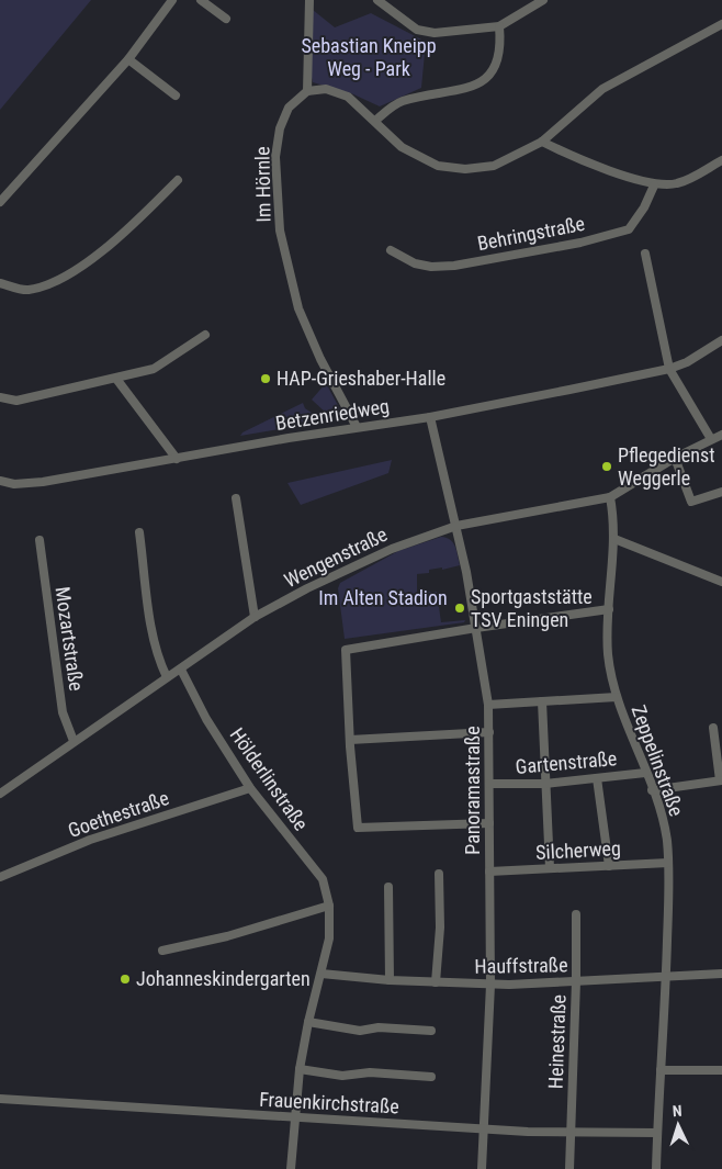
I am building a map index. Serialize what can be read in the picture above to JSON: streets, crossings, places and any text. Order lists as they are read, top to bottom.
{
  "streets": {
    "street": [
      "Im Hörnle",
      "Behringstraße",
      "Betzenriedweg",
      "Wengenstraße",
      "Mozartstraße",
      "Zeppelinstraße",
      "Gartenstraße",
      "Hölderlinstraße",
      "Panoramastraße",
      "Goethestraße",
      "Silcherweg",
      "Hauffstraße",
      "Heinestraße",
      "Frauenkirchstraße"
    ]
  },
  "crossings": [
    ["Im Hörnle", "Betzenriedweg"],
    ["Betzenriedweg", "Panoramastraße"],
    ["Wengenstraße", "Mozartstraße"],
    ["Wengenstraße", "Zeppelinstraße"],
    ["Wengenstraße", "Hölderlinstraße"],
    ["Wengenstraße", "Panoramastraße"],
    ["Zeppelinstraße", "Gartenstraße"],
    ["Zeppelinstraße", "Silcherweg"],
    ["Zeppelinstraße", "Hauffstraße"],
    ["Zeppelinstraße", "Frauenkirchstraße"],
    ["Gartenstraße", "Panoramastraße"],
    ["Hölderlinstraße", "Goethestraße"],
    ["Hölderlinstraße", "Hauffstraße"],
    ["Hölderlinstraße", "Frauenkirchstraße"],
    ["Panoramastraße", "Silcherweg"],
    ["Panoramastraße", "Hauffstraße"],
    ["Panoramastraße", "Frauenkirchstraße"],
    ["Hauffstraße", "Heinestraße"],
    ["Heinestraße", "Frauenkirchstraße"]
  ],
  "parks": ["Sebastian Kneipp Weg - Park", "Im Alten Stadion"],
  "places": [
    "HAP-Grieshaber-Halle",
    "Pflegedienst Weggerle",
    "Sportgaststätte TSV Eningen",
    "Johanneskindergarten"
  ],
  "north": "top"
}
